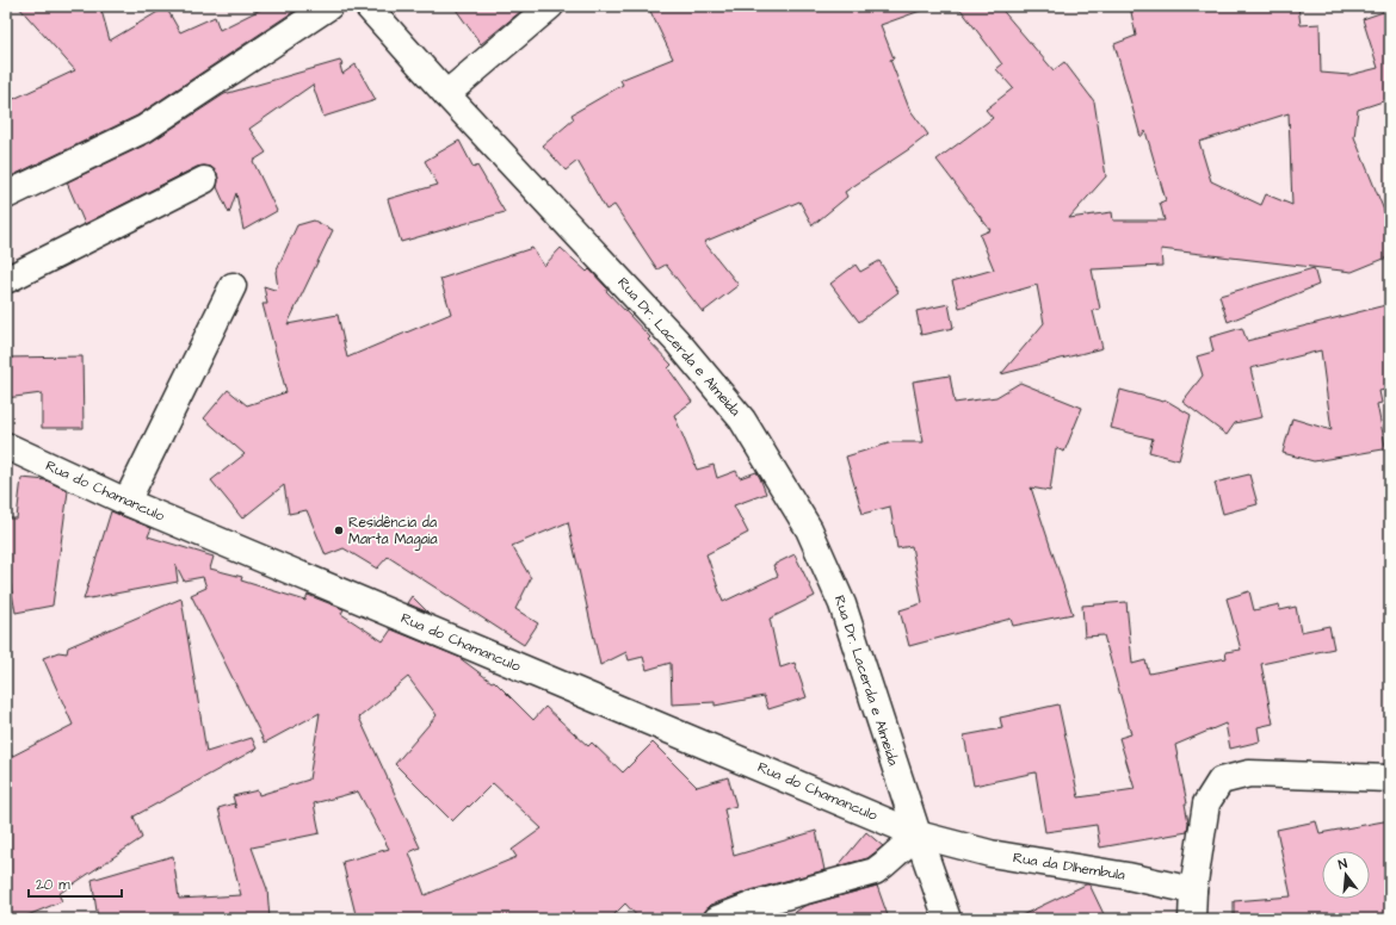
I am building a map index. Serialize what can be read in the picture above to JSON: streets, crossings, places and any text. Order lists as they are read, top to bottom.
{
  "streets": {
    "street": ["Rua Dr. Lacerda e Almeida", "Rua do Chamanculo", "Rua da Dlhembula"]
  },
  "crossings": [
    ["Rua Dr. Lacerda e Almeida", "Rua do Chamanculo"],
    ["Rua Dr. Lacerda e Almeida", "Rua da Dlhembula"],
    ["Rua do Chamanculo", "Rua da Dlhembula"]
  ],
  "places": ["Residência da Marta Magaia"],
  "scale_bar": "20 m",
  "north": "top"
}
